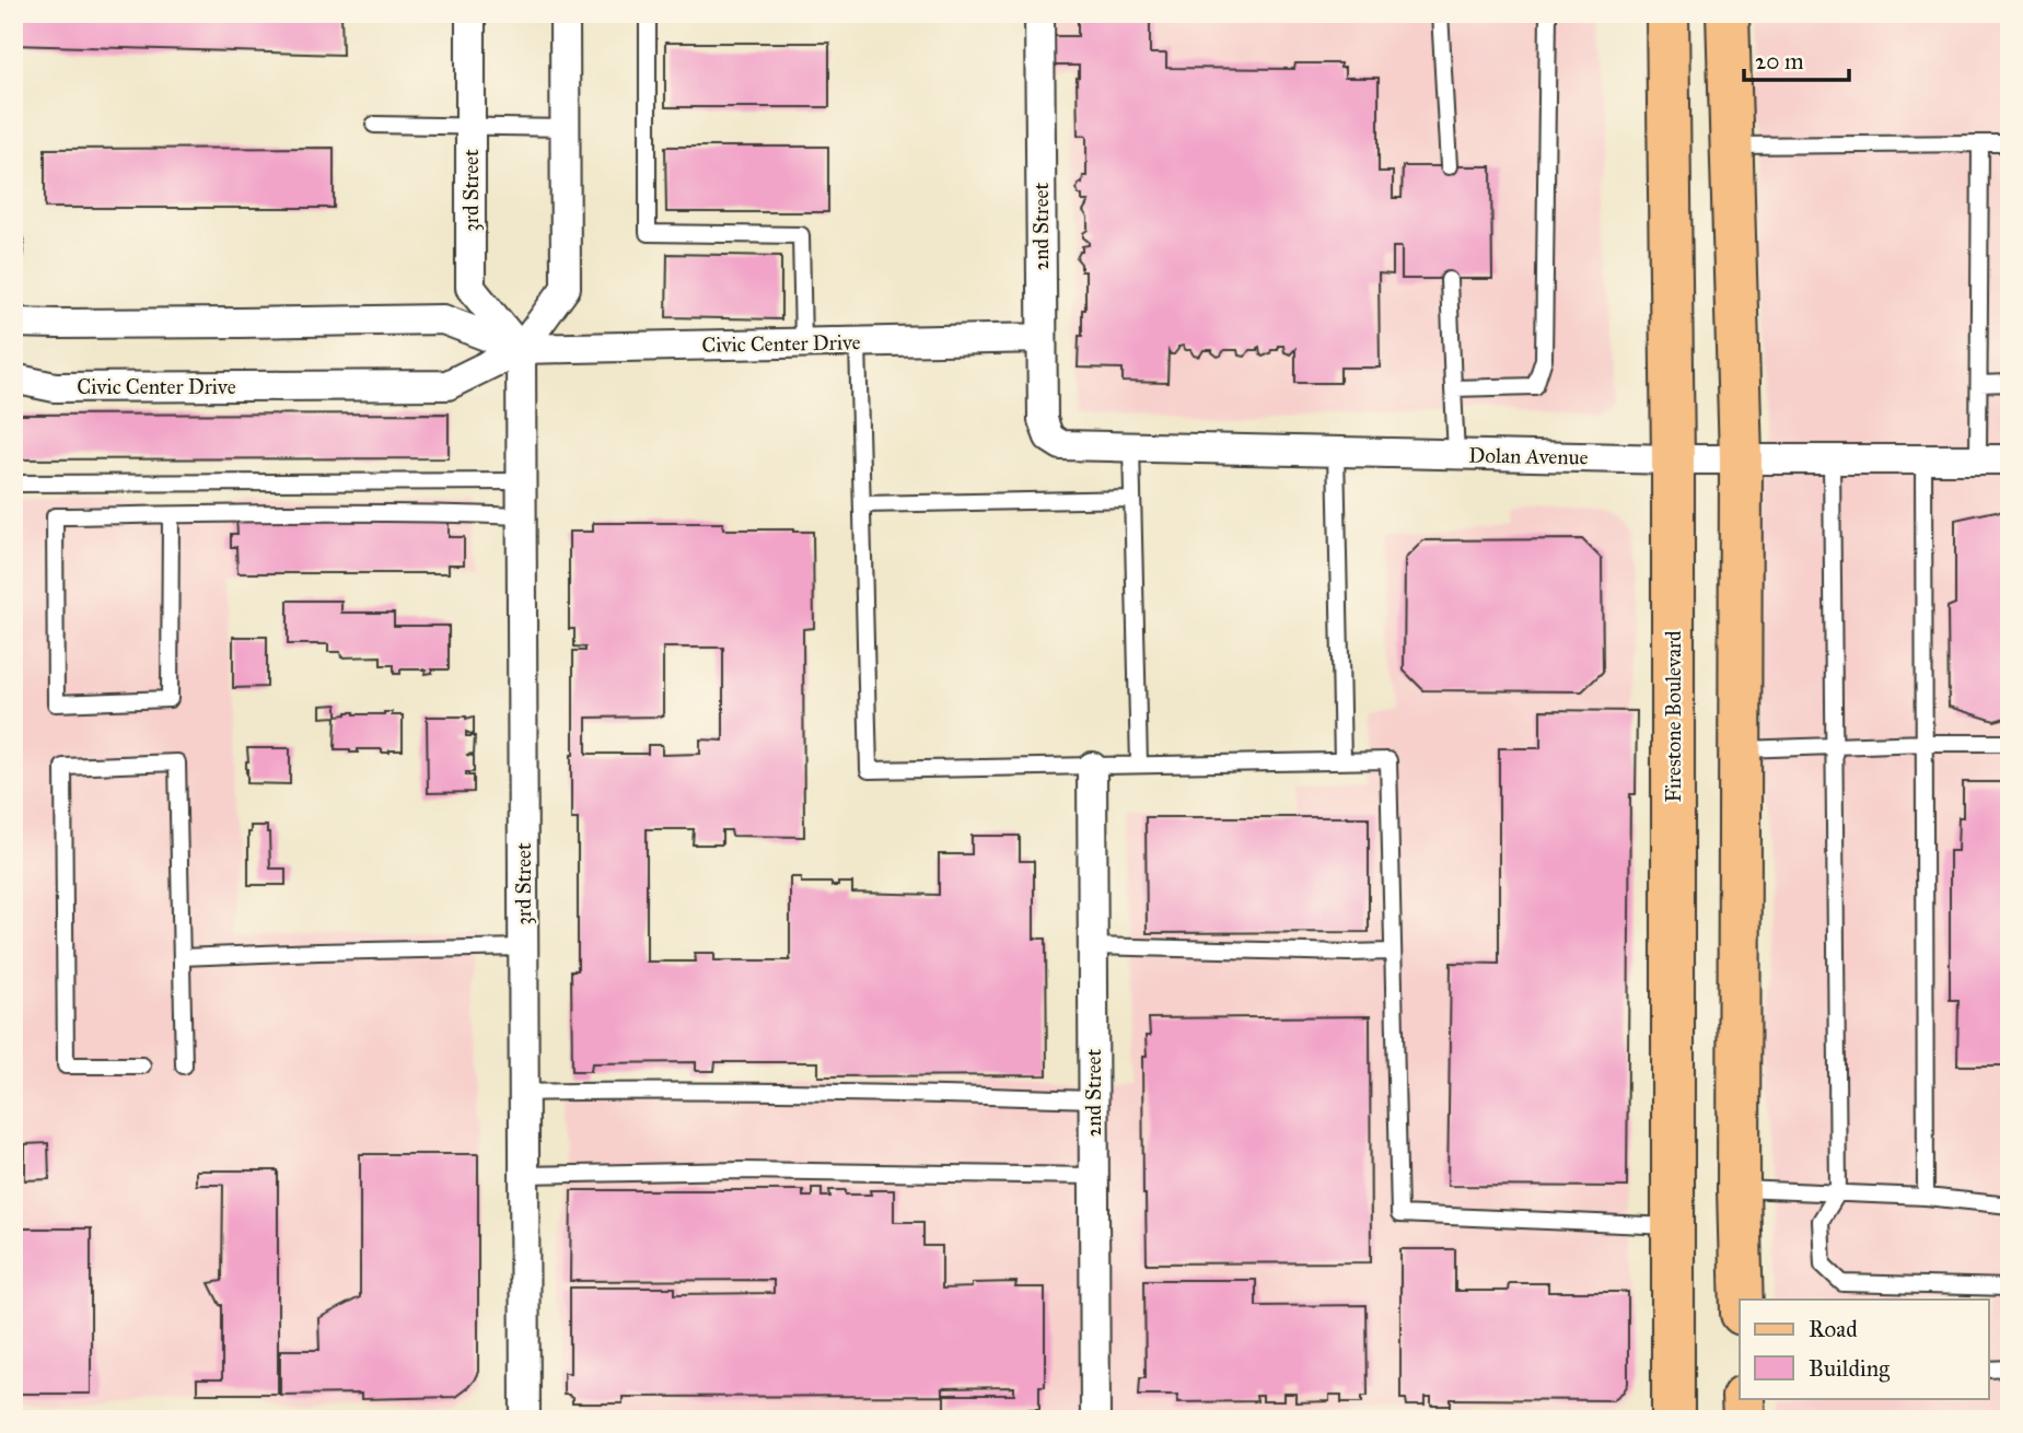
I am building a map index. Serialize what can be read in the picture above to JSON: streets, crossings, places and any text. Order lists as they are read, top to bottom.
{
  "streets": {
    "main road": ["Firestone Boulevard"],
    "street": [
      "3rd Street",
      "2nd Street",
      "Civic Center Drive",
      "Dolan Avenue"
    ]
  },
  "crossings": [
    ["3rd Street", "Civic Center Drive"],
    ["2nd Street", "Civic Center Drive"],
    ["2nd Street", "Dolan Avenue"],
    ["Dolan Avenue", "Firestone Boulevard"]
  ],
  "legend": ["Road", "Building"],
  "scale_bar": "20 m"
}
